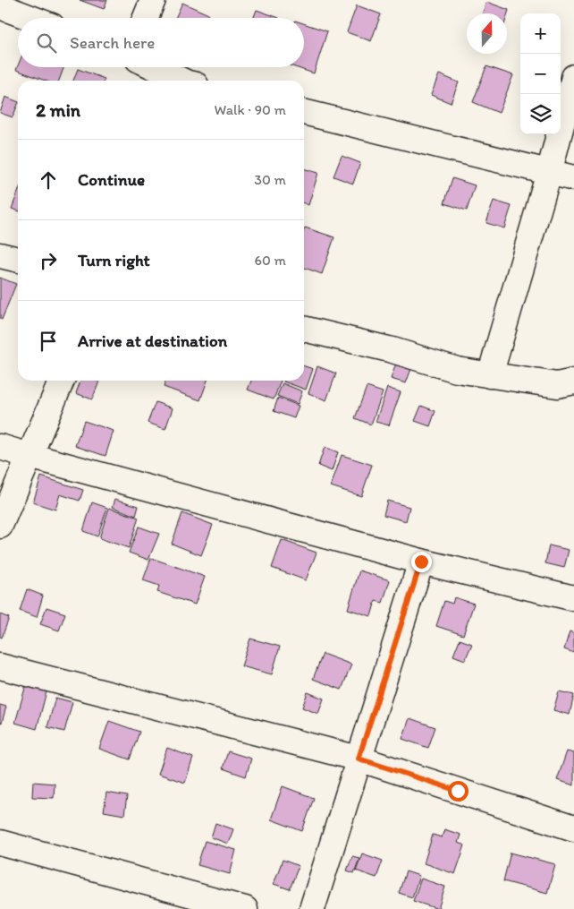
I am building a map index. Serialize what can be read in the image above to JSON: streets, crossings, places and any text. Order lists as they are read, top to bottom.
{
  "north": "top",
  "page": {
    "map_buttons": ["+", "−"],
    "search": "Search here",
    "heading": ["2 min", "Walk · 90 m"],
    "list": [
      ["Continue", "30 m"],
      ["Turn right", "60 m"],
      "Arrive at destination"
    ]
  }
}
